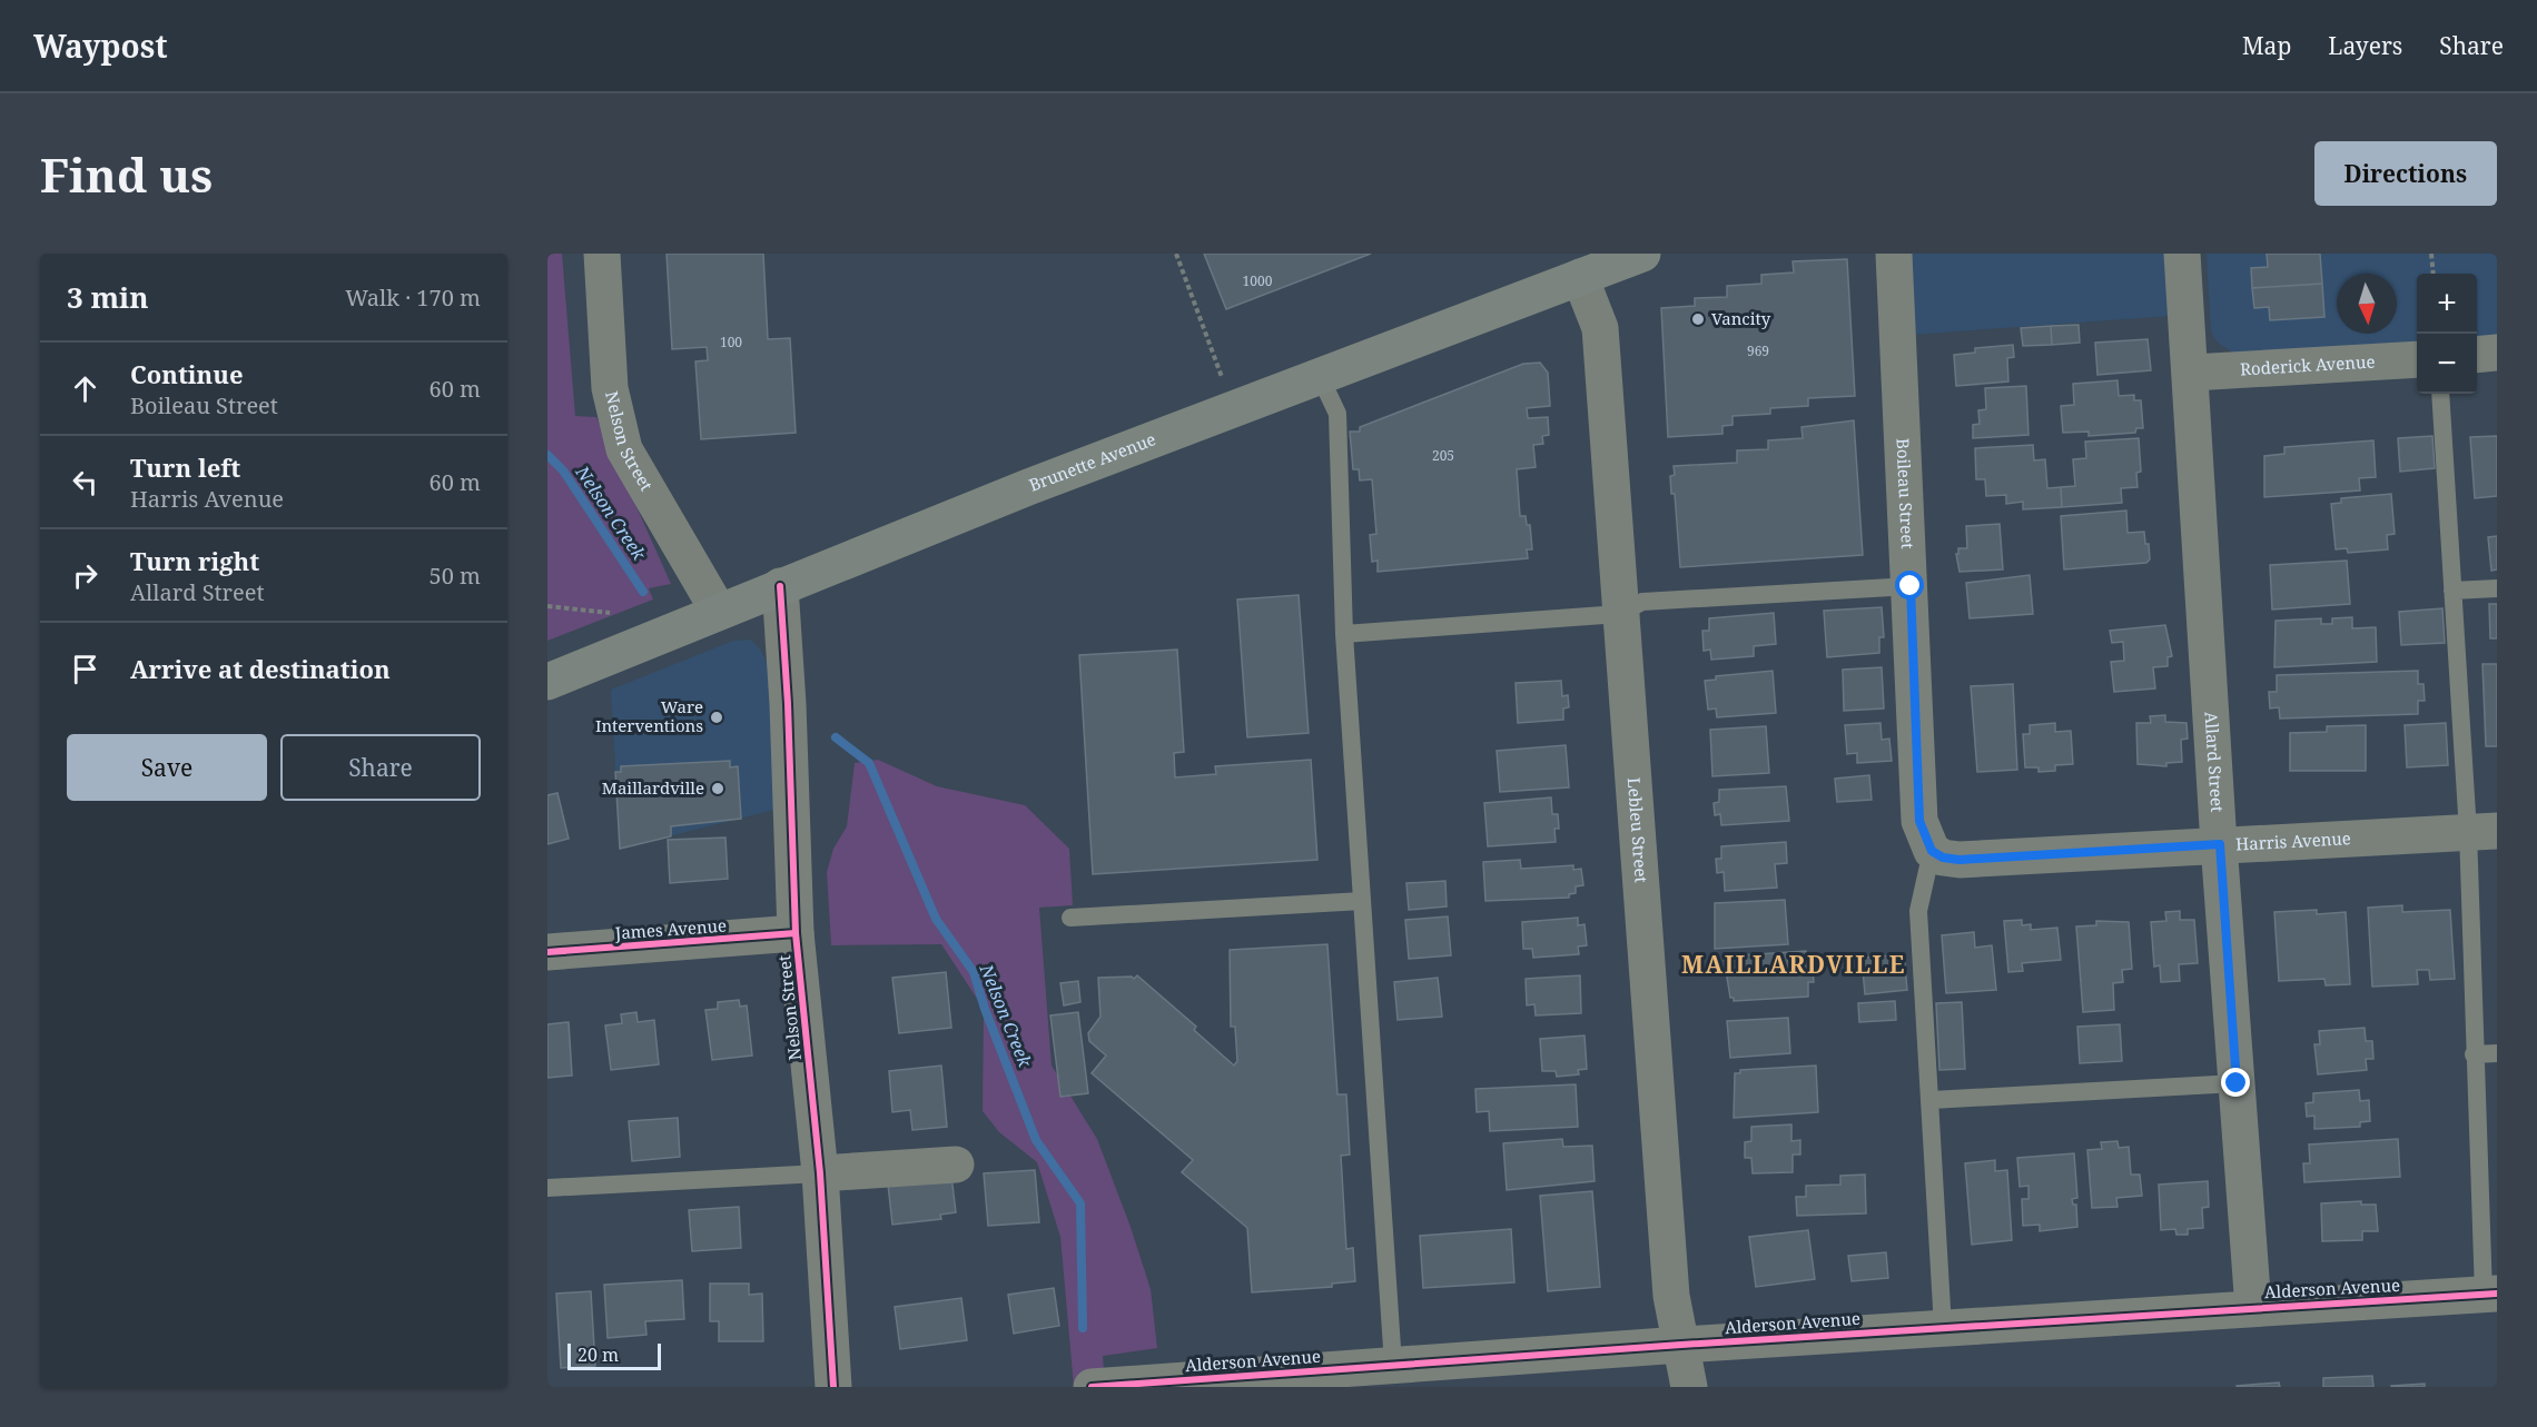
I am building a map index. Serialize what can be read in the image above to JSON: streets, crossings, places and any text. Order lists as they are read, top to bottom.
{
  "streets": {
    "main road": ["Brunette Avenue"],
    "street": [
      "Roderick Avenue",
      "Nelson Street",
      "Boileau Street",
      "Allard Street",
      "Lebleu Street",
      "Harris Avenue",
      "James Avenue",
      "Alderson Avenue"
    ]
  },
  "crossings": [
    ["Roderick Avenue", "Allard Street"],
    ["Nelson Street", "Brunette Avenue"],
    ["Nelson Street", "James Avenue"],
    ["Brunette Avenue", "Lebleu Street"],
    ["Boileau Street", "Harris Avenue"],
    ["Allard Street", "Harris Avenue"],
    ["Allard Street", "Alderson Avenue"],
    ["Lebleu Street", "Alderson Avenue"]
  ],
  "districts": ["MAILLARDVILLE"],
  "water": ["Nelson Creek"],
  "places": ["Vancity", "Ware Interventions", "Maillardville"],
  "house_numbers": [
    "1000",
    "100",
    "969",
    "205"
  ],
  "scale_bar": "20 m",
  "north": "bottom",
  "page": {
    "header": "Waypost",
    "nav": ["Map", "Layers", "Share"],
    "buttons": [
      "Directions",
      ["Save", "Share"]
    ],
    "title": "Find us",
    "heading": ["3 min", "Walk · 170 m"],
    "map_buttons": ["+", "−"],
    "list": [
      ["Continue", "Boileau Street", "60 m"],
      ["Turn left", "Harris Avenue", "60 m"],
      ["Turn right", "Allard Street", "50 m"],
      "Arrive at destination"
    ],
    "scale": "20 m"
  }
}
